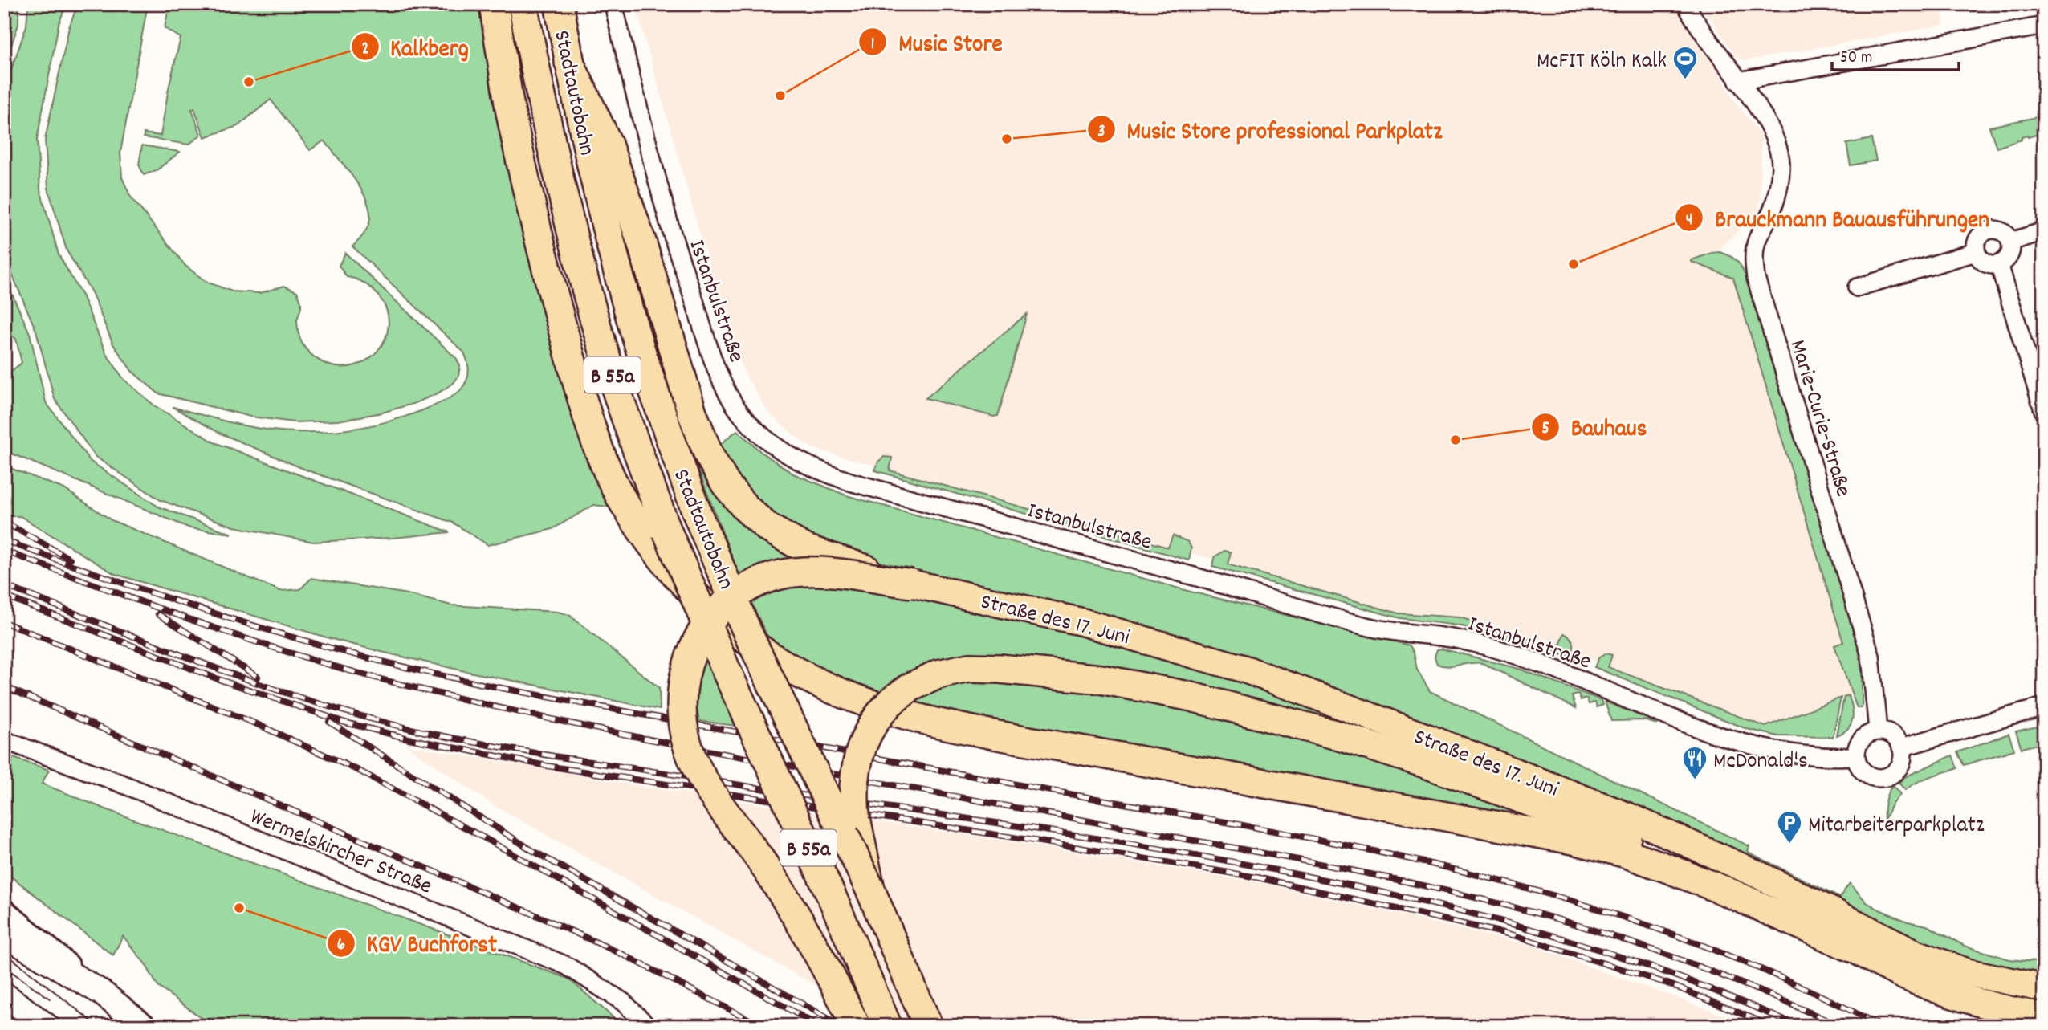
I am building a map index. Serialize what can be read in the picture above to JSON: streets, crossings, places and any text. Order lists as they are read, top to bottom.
{
  "streets": {
    "highway": ["Stadtautobahn", "B 55a"],
    "main road": ["Straße des 17. Juni"],
    "street": ["Istanbulstraße", "Marie-Curie-Straße", "Wermelskircher Straße"]
  },
  "crossings": [
    ["Istanbulstraße", "Marie-Curie-Straße"],
    ["B 55a", "Straße des 17. Juni"]
  ],
  "places": {
    "sports": ["McFIT Köln Kalk"],
    "other": [
      "Kalkberg",
      "Music Store",
      "Music Store professional Parkplatz",
      "Brauckmann Bauausführungen",
      "Bauhaus",
      "KGV Buchforst"
    ],
    "restaurant": ["McDonald's"],
    "parking": ["Mitarbeiterparkplatz"]
  },
  "scale_bar": "50 m"
}
